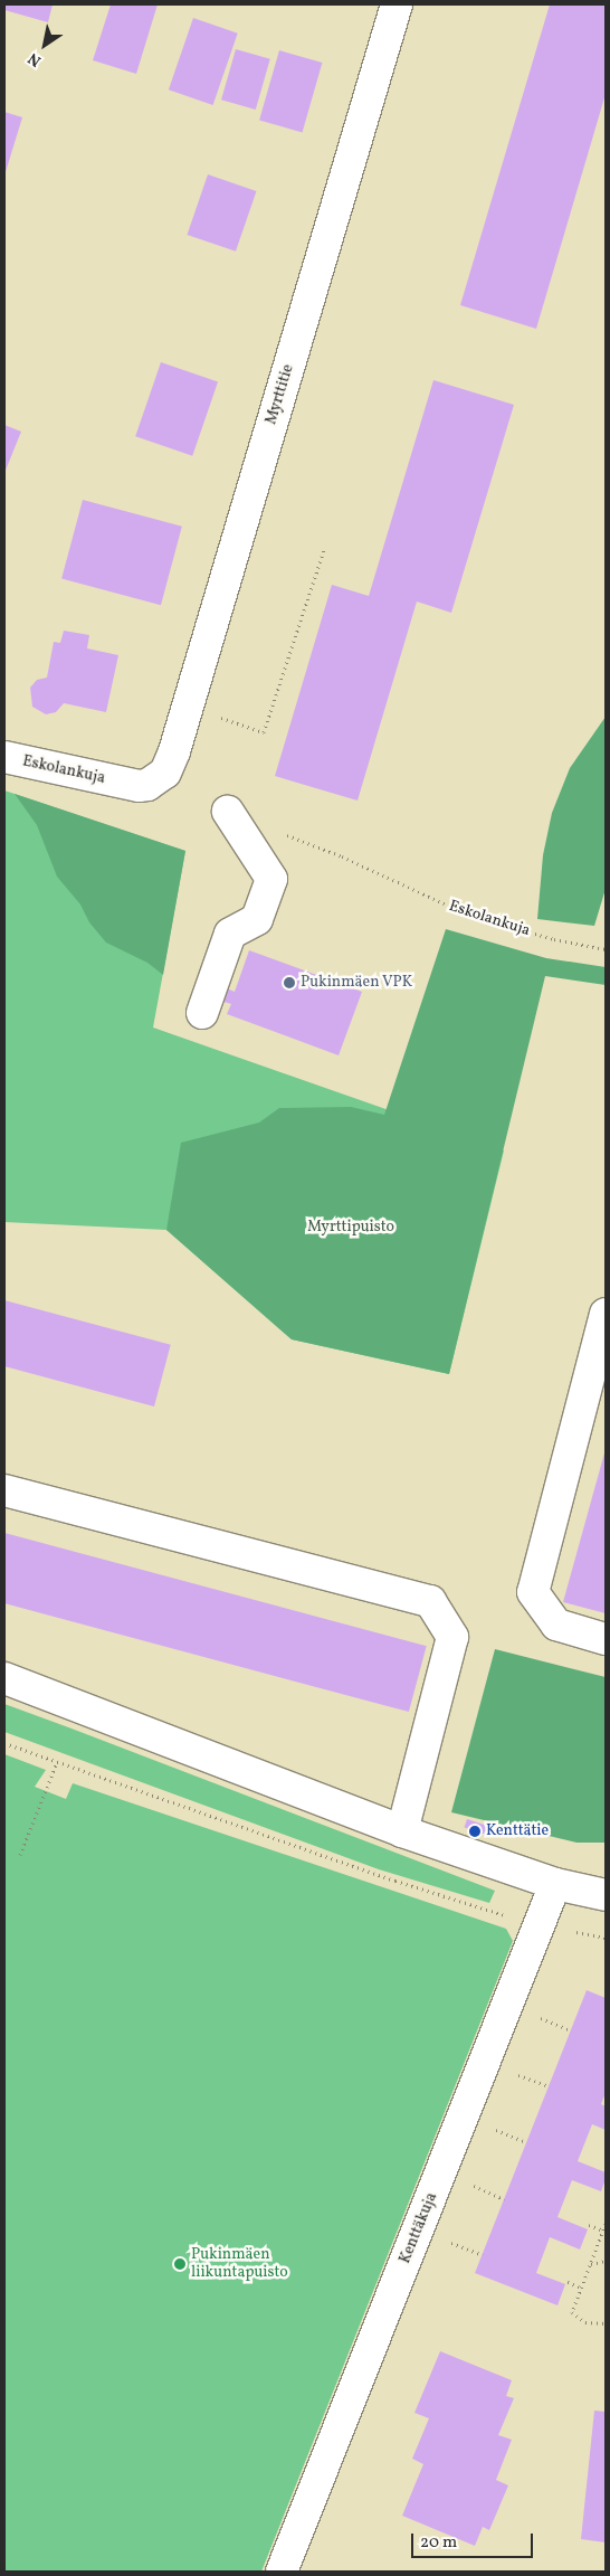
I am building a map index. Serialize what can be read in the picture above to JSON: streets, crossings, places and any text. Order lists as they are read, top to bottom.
{
  "streets": {
    "street": ["Myrttitie", "Eskolankuja", "Kenttäkuja"]
  },
  "crossings": [
    ["Myrttitie", "Eskolankuja"]
  ],
  "parks": ["Myrttipuisto"],
  "places": ["Pukinmäen VPK", "Kenttätie", "Pukinmäen liikuntapuisto"],
  "scale_bar": "20 m",
  "north": "bottom left"
}
